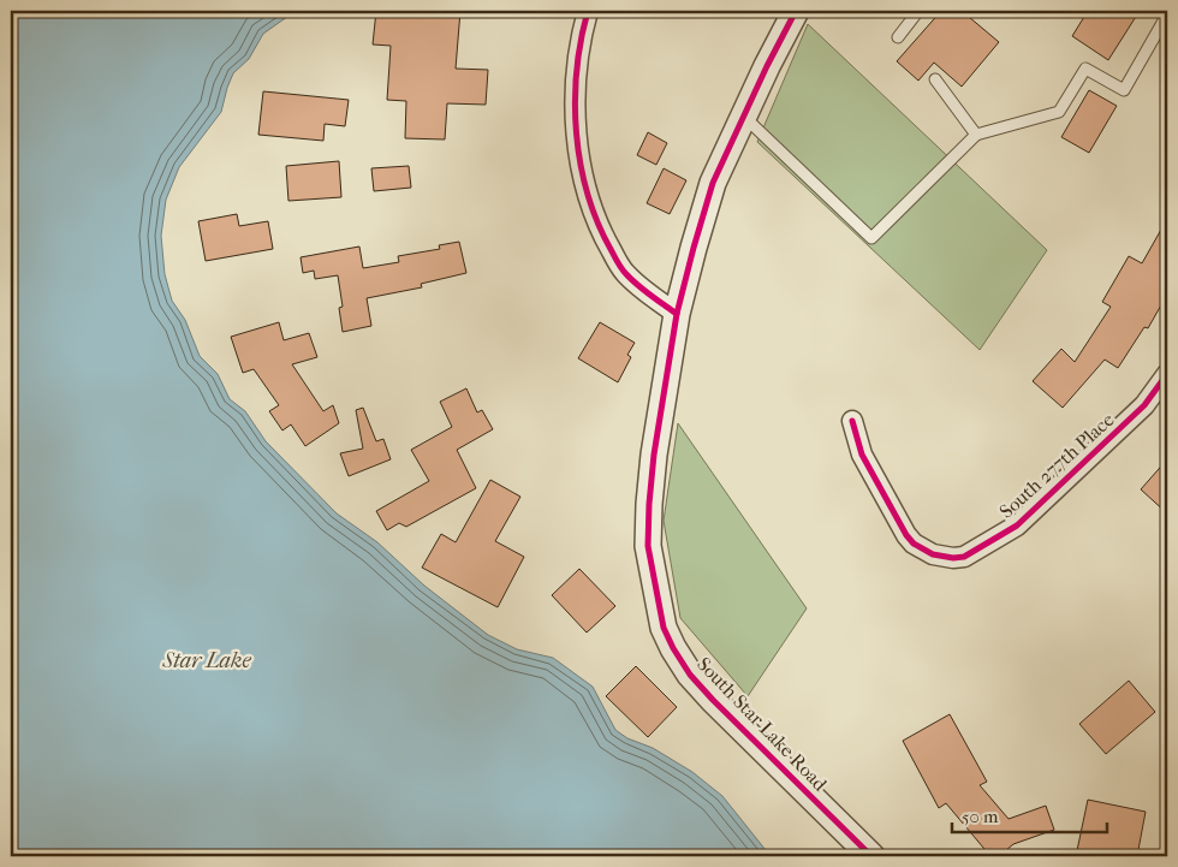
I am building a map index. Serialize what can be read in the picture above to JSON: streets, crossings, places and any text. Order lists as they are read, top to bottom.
{
  "streets": {
    "street": ["South 277th Place", "South Star Lake Road"]
  },
  "water": ["Star Lake"],
  "scale_bar": "50 m"
}
